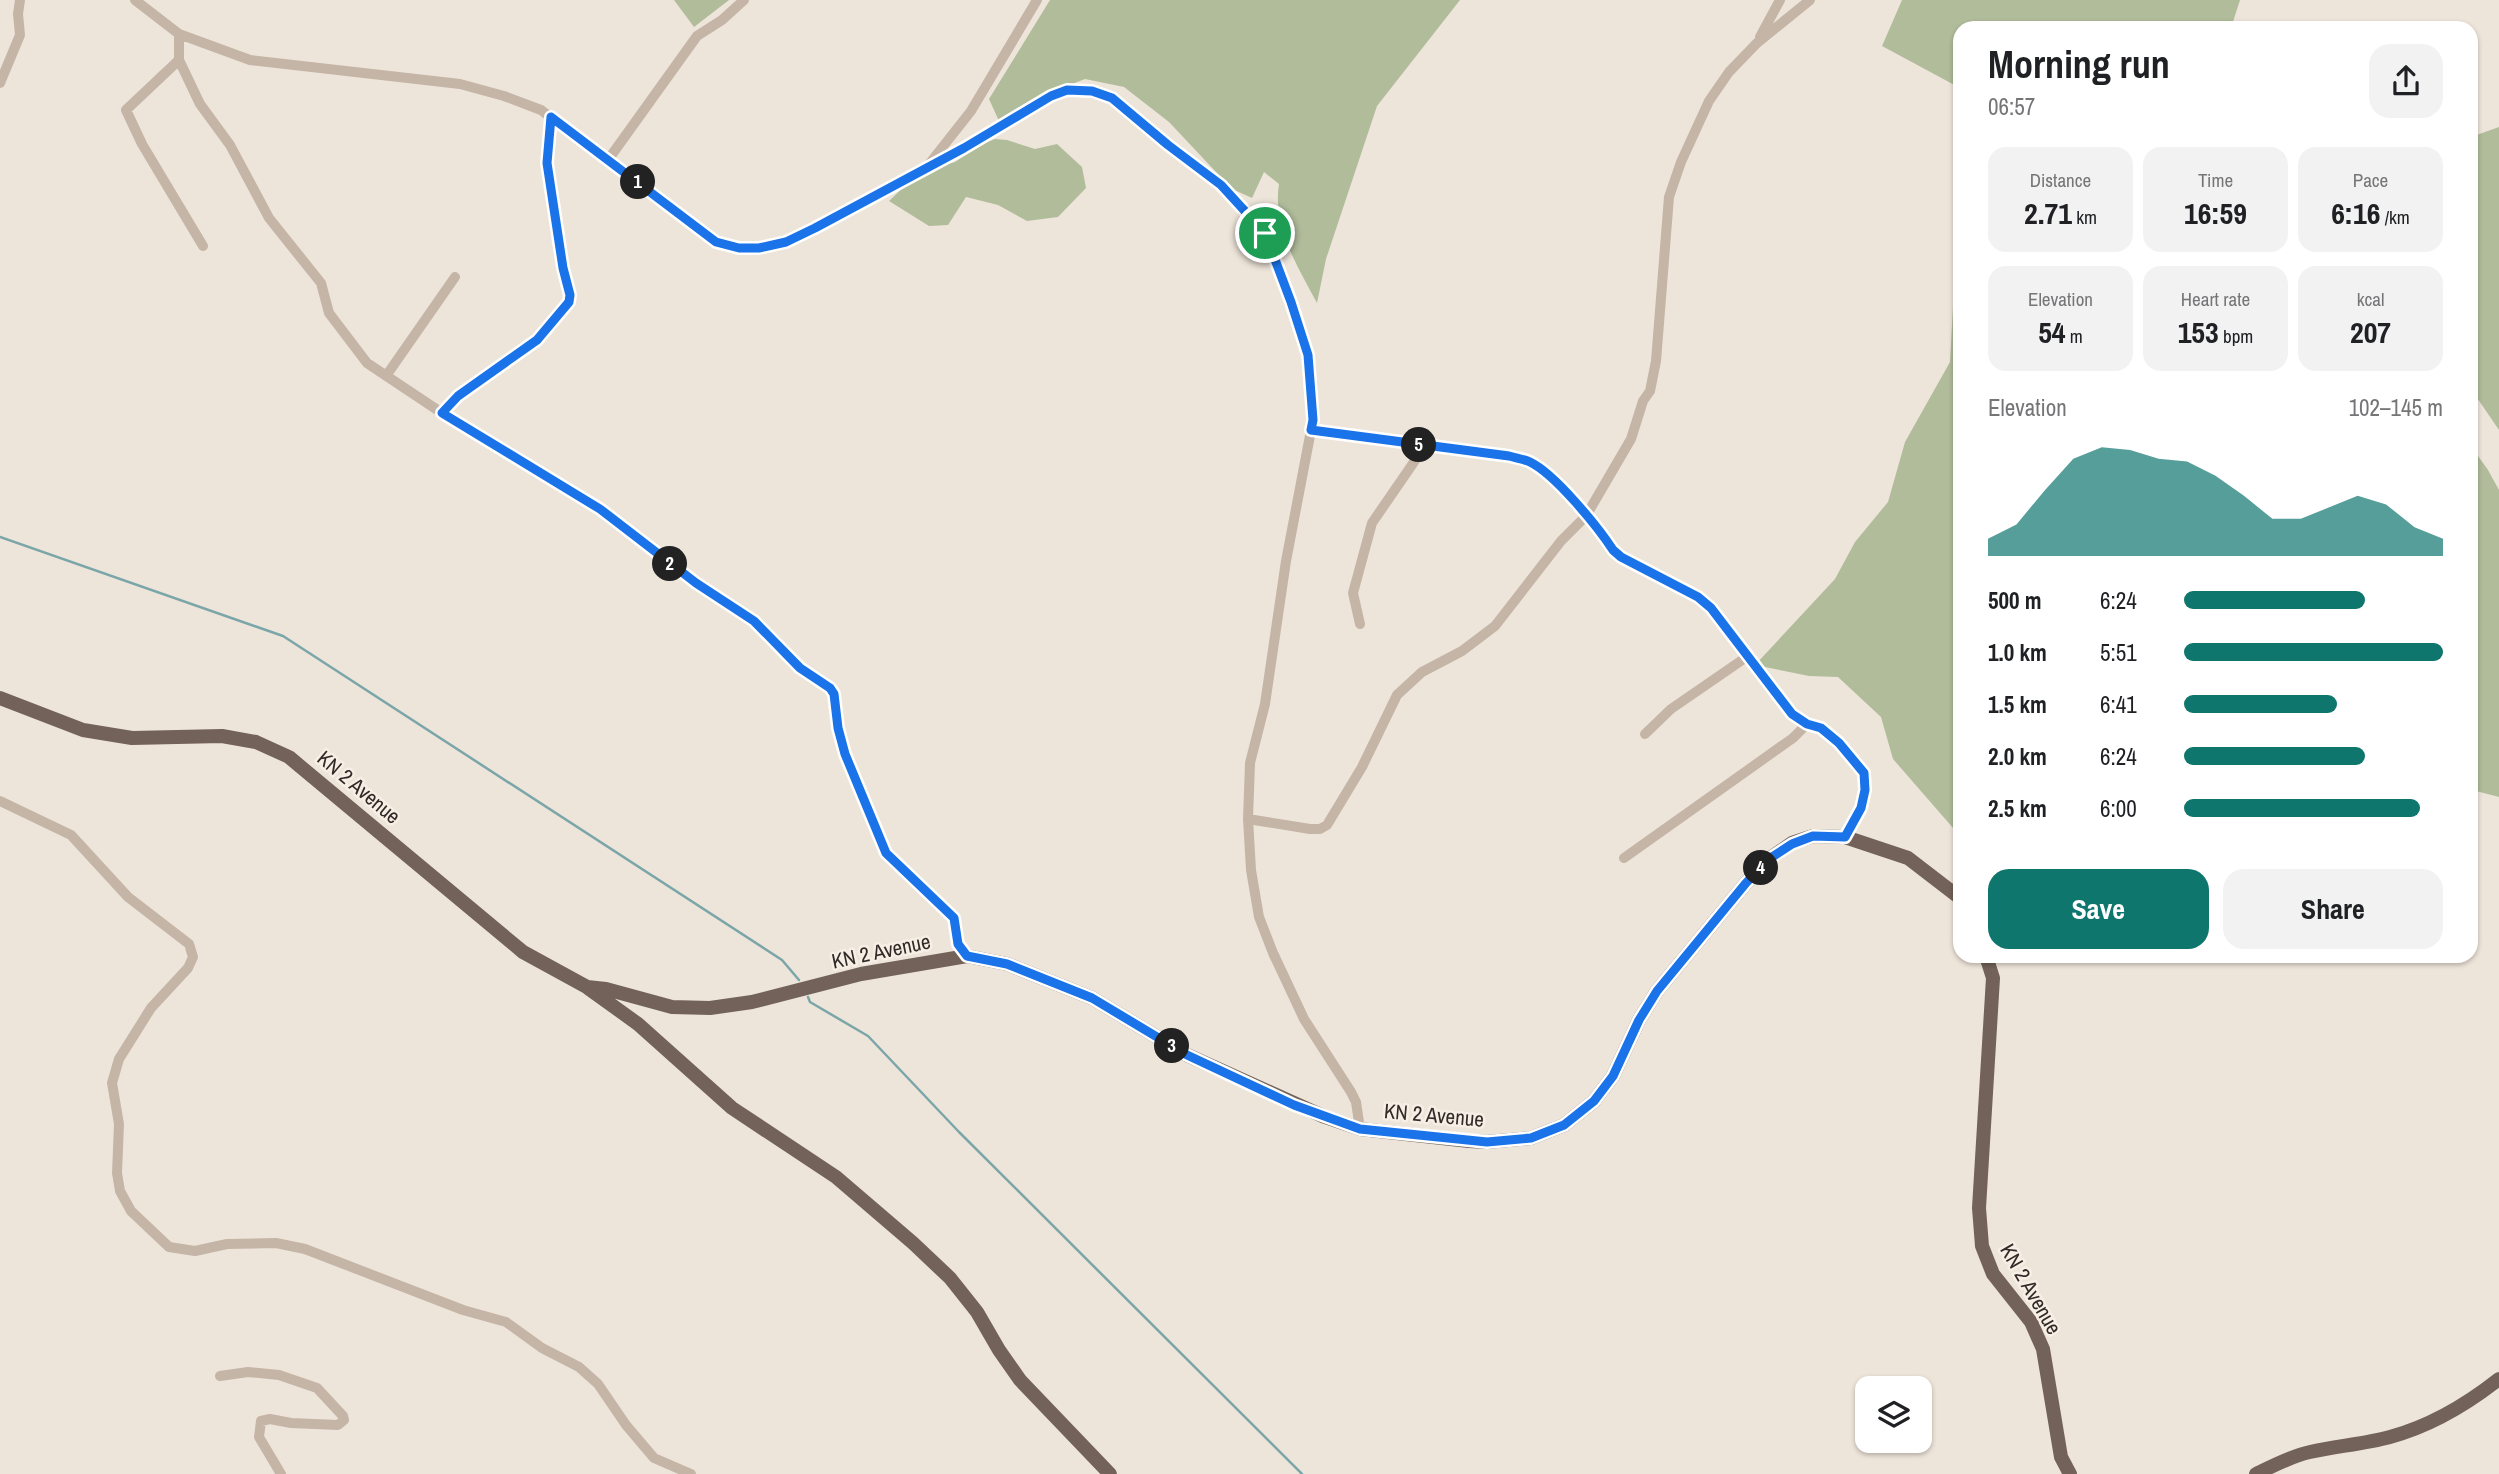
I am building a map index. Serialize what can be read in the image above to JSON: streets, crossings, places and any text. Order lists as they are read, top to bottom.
{
  "streets": {
    "main road": ["KN 2 Avenue"]
  },
  "page": {
    "heading": ["Morning run", "06:57"],
    "stats": [
      ["Distance", "2.71 km"],
      ["Time", "16:59"],
      ["Pace", "6:16 /km"],
      ["Elevation", "54 m"],
      ["Heart rate", "153 bpm"],
      ["kcal", "207"]
    ],
    "pins": [
      "1",
      "5",
      "2",
      "4",
      "3"
    ],
    "chart": ["Elevation", "102–145 m"],
    "list": [
      {
        "name": "500 m",
        "note": "6:24"
      },
      {
        "name": "1.0 km",
        "note": "5:51"
      },
      {
        "name": "1.5 km",
        "note": "6:41"
      },
      {
        "name": "2.0 km",
        "note": "6:24"
      },
      {
        "name": "2.5 km",
        "note": "6:00"
      }
    ],
    "buttons": ["Save", "Share"]
  }
}
